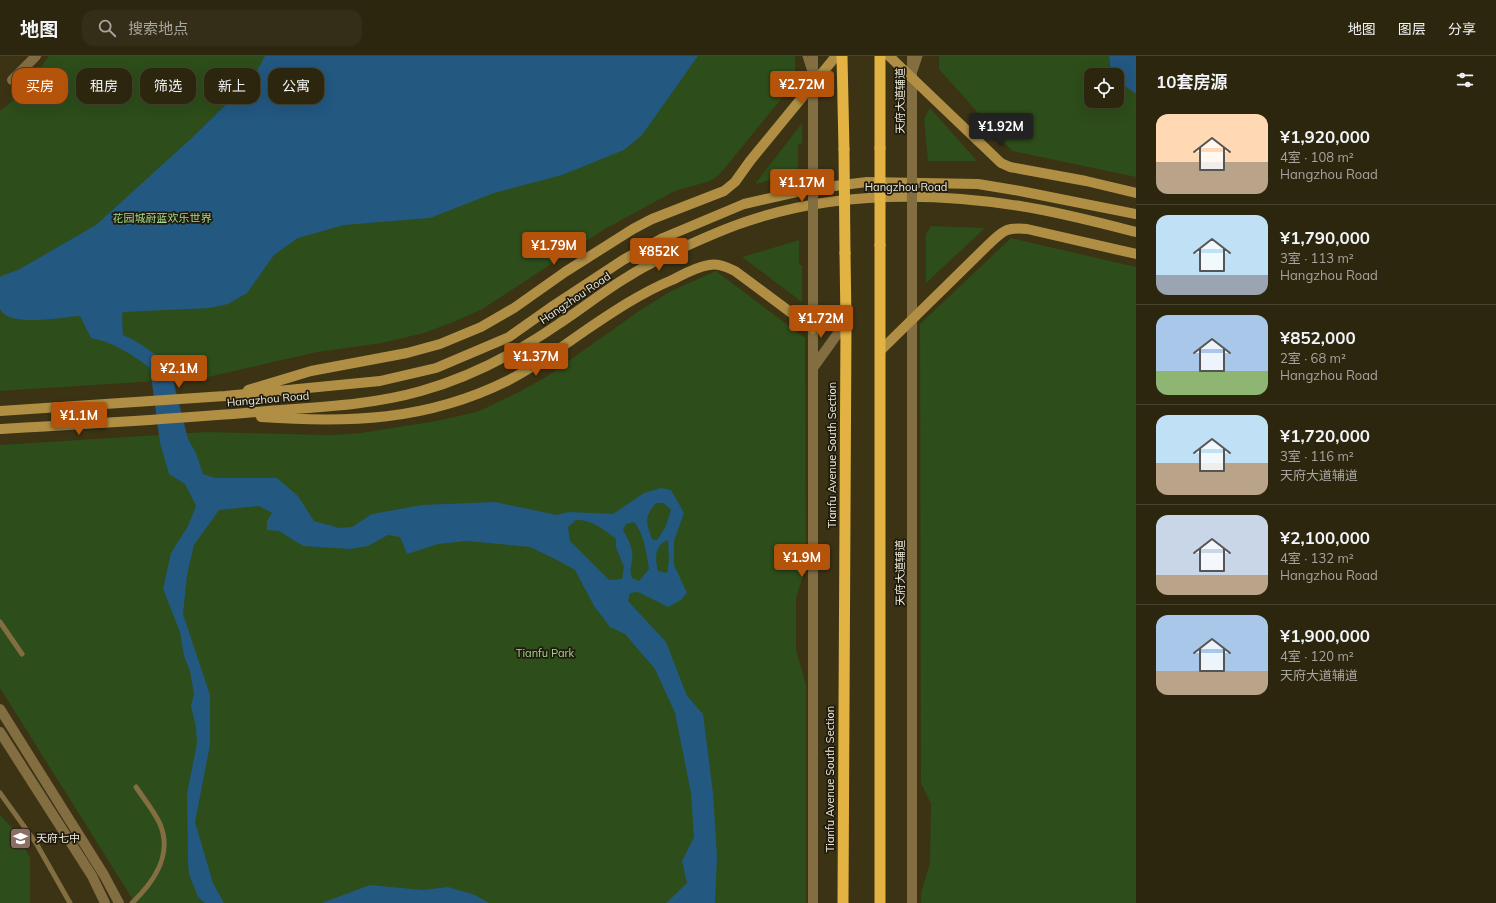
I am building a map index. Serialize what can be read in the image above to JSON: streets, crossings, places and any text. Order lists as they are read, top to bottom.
{
  "streets": {
    "highway": ["Tianfu Avenue South Section"],
    "main road": ["Hangzhou Road"],
    "street": ["天府大道辅道"]
  },
  "parks": ["花园城蔚蓝欢乐世界", "Tianfu Park"],
  "places": {
    "school or university": ["天府七中"]
  },
  "page": {
    "header": "地图",
    "search": "搜索地点",
    "nav": ["地图", "图层", "分享"],
    "heading": "10套房源",
    "chip": [
      "买房",
      "租房",
      "筛选",
      "新上",
      "公寓"
    ],
    "price": [
      "¥2.72M",
      "¥1.92M",
      "¥1.17M",
      "¥1.79M",
      "¥852K",
      "¥1.72M",
      "¥1.37M",
      "¥2.1M",
      "¥1.1M",
      "¥1.9M"
    ],
    "list": [
      {
        "name": "¥1,920,000",
        "note": "4室 · 108 m² · Hangzhou Road"
      },
      {
        "name": "¥1,790,000",
        "note": "3室 · 113 m² · Hangzhou Road"
      },
      {
        "name": "¥852,000",
        "note": "2室 · 68 m² · Hangzhou Road"
      },
      {
        "name": "¥1,720,000",
        "note": "3室 · 116 m² · 天府大道辅道"
      },
      {
        "name": "¥2,100,000",
        "note": "4室 · 132 m² · Hangzhou Road"
      },
      {
        "name": "¥1,900,000",
        "note": "4室 · 120 m² · 天府大道辅道"
      }
    ]
  }
}
